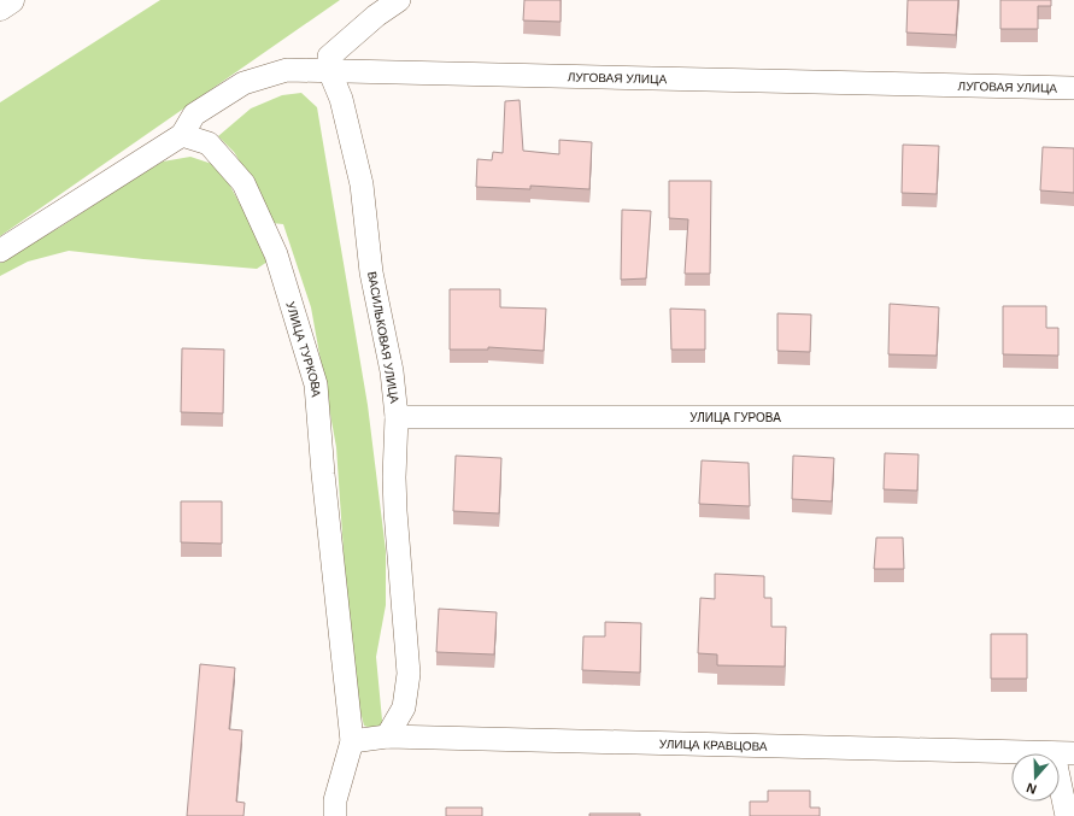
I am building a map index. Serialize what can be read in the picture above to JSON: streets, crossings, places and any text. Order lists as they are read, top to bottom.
{
  "streets": {
    "street": [
      "ЛУГОВАЯ УЛИЦА",
      "ВАСИЛЬКОВАЯ УЛИЦА",
      "УЛИЦА ТУРКОВА",
      "УЛИЦА ГУРОВА",
      "УЛИЦА КРАВЦОВА"
    ]
  },
  "crossings": [
    ["ЛУГОВАЯ УЛИЦА", "ВАСИЛЬКОВАЯ УЛИЦА"],
    ["ЛУГОВАЯ УЛИЦА", "УЛИЦА ТУРКОВА"],
    ["ВАСИЛЬКОВАЯ УЛИЦА", "УЛИЦА ГУРОВА"],
    ["ВАСИЛЬКОВАЯ УЛИЦА", "УЛИЦА КРАВЦОВА"],
    ["УЛИЦА ТУРКОВА", "УЛИЦА КРАВЦОВА"]
  ],
  "north": "bottom"
}
